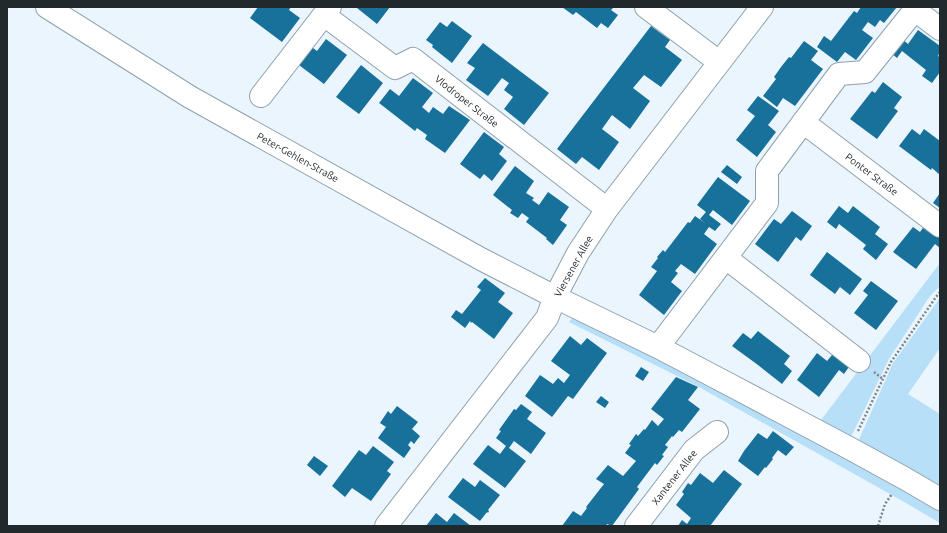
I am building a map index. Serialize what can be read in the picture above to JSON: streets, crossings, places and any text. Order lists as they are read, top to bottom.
{
  "streets": {
    "street": [
      "Vlodroper Straße",
      "Peter-Gehlen-Straße",
      "Ponter Straße",
      "Viersener Allee",
      "Xantener Allee"
    ]
  },
  "crossings": [
    ["Vlodroper Straße", "Viersener Allee"],
    ["Peter-Gehlen-Straße", "Viersener Allee"]
  ]
}
